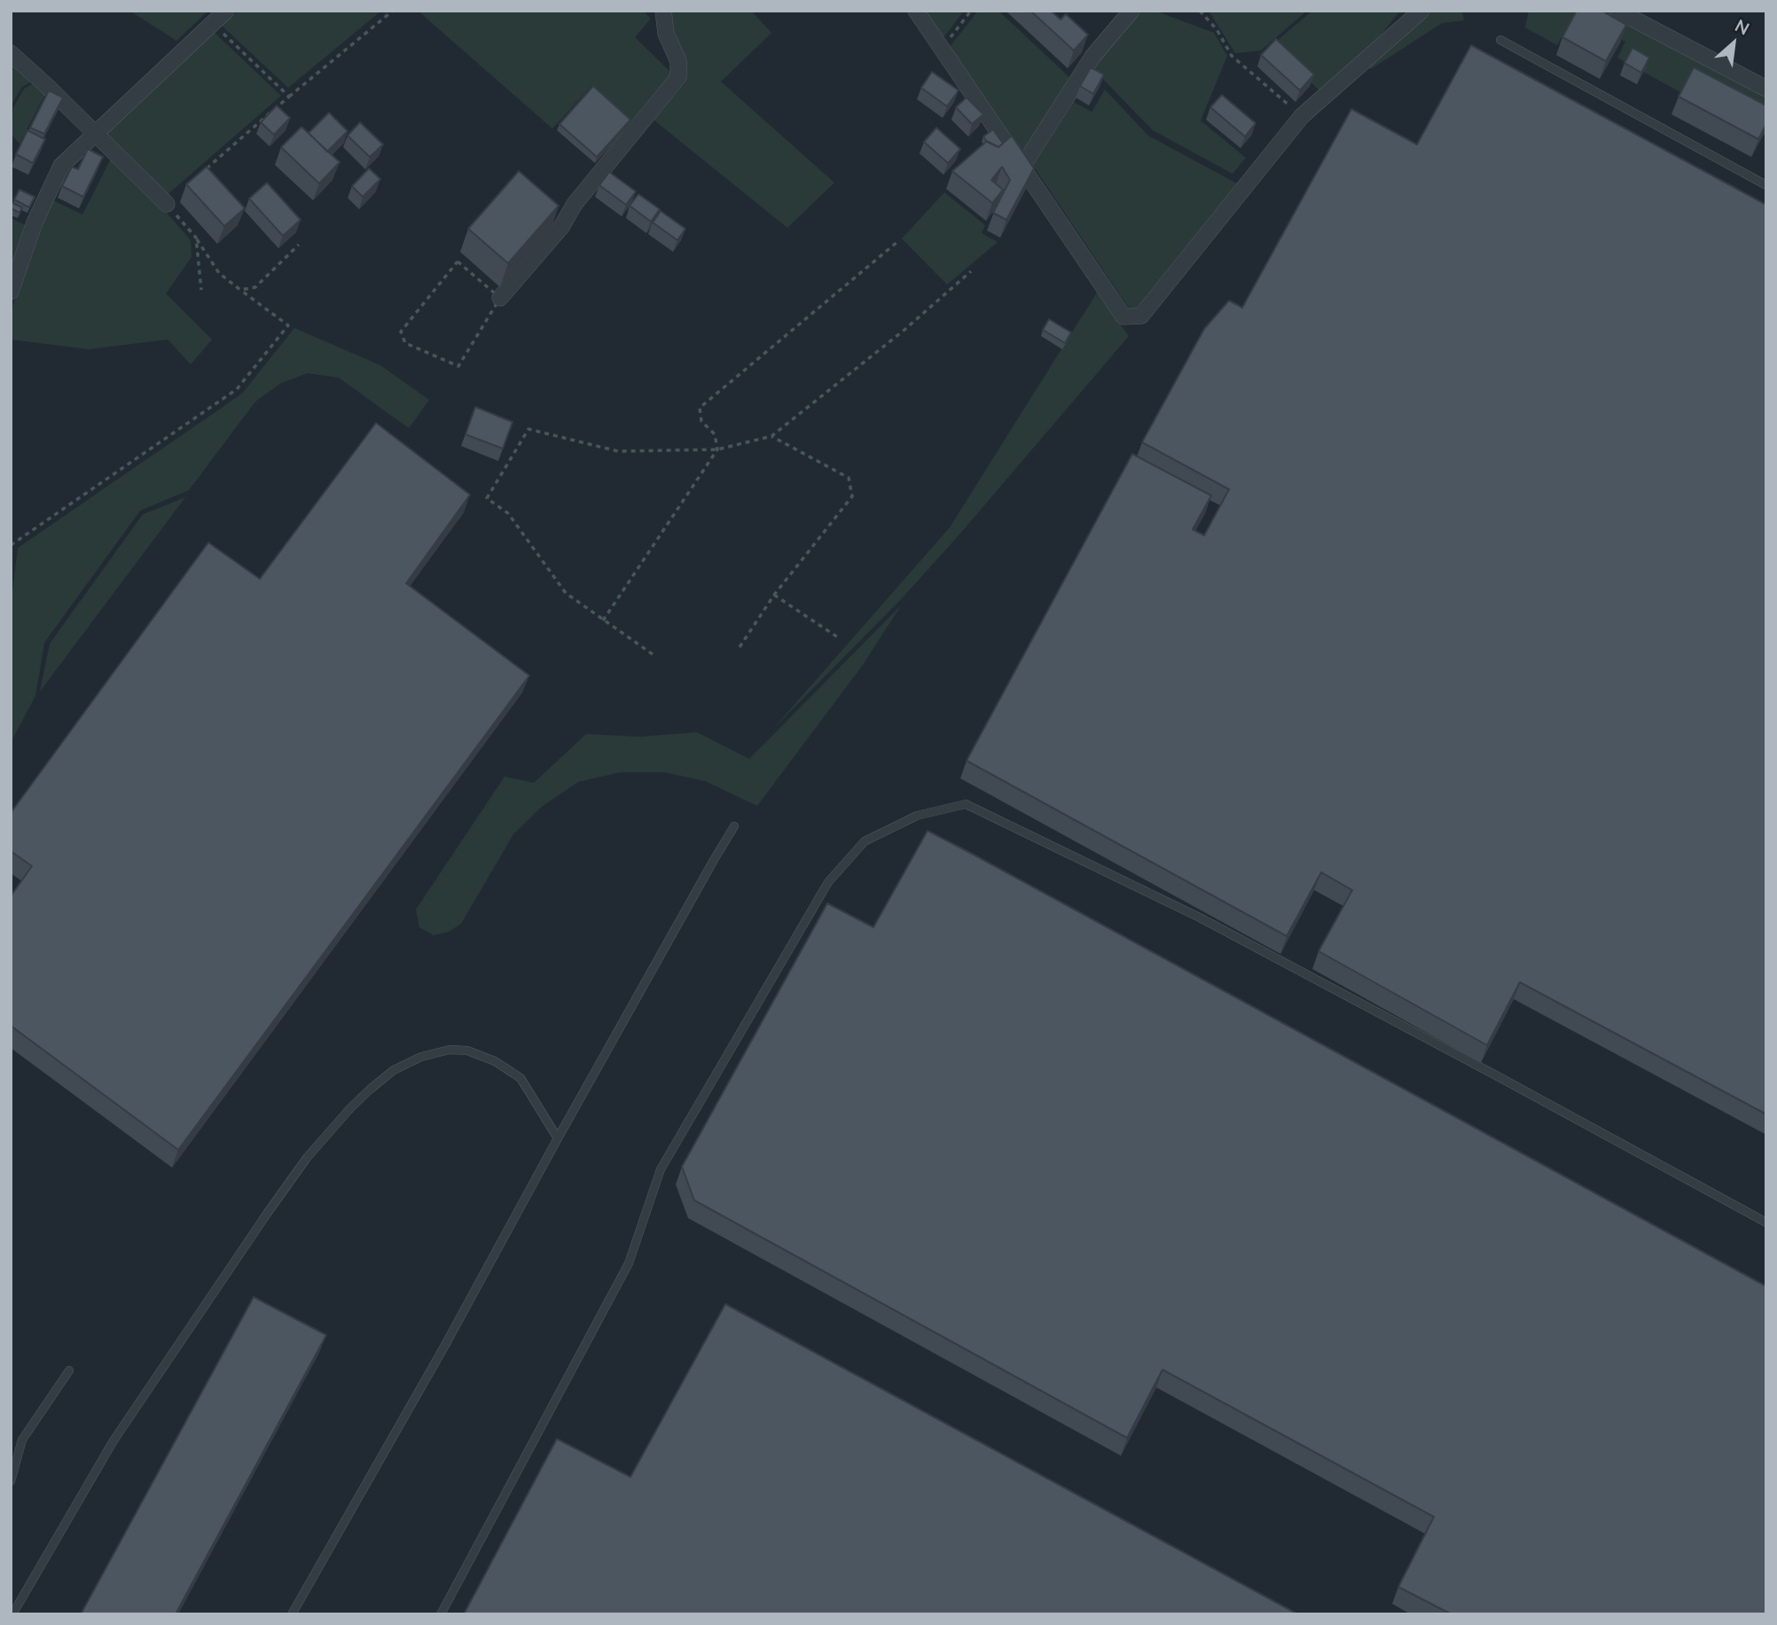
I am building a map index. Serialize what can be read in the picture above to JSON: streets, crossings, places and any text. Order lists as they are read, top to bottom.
{
  "north": "top right"
}
